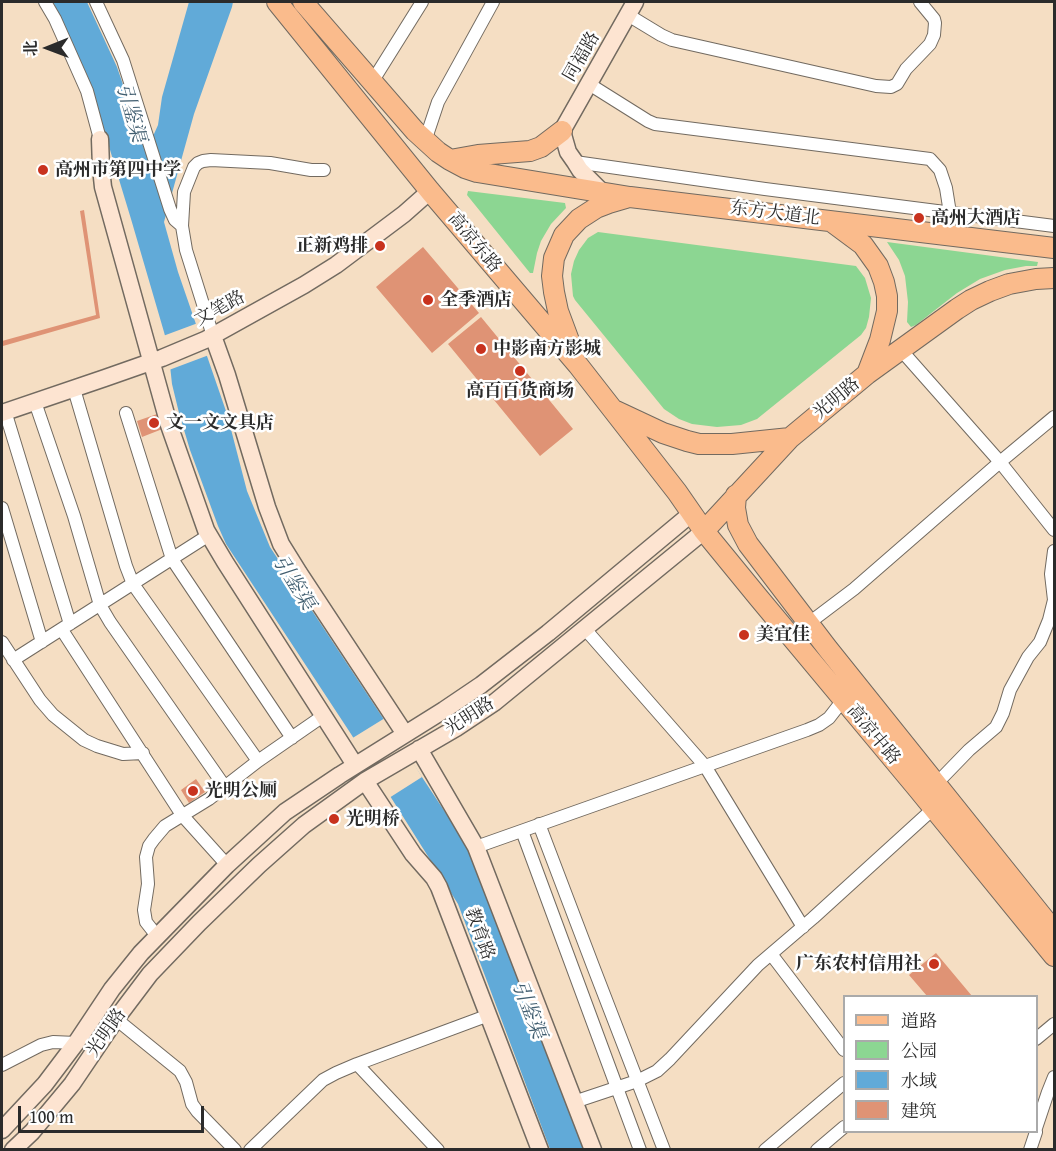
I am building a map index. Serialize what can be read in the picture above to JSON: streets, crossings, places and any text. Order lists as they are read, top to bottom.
{
  "streets": {
    "main road": [
      "东方大道北",
      "高凉东路",
      "光明路",
      "高凉中路"
    ],
    "street": ["同福路", "文笔路", "教育路"]
  },
  "crossings": [
    ["高凉东路", "文笔路"],
    ["高凉东路", "光明路"],
    ["高凉东路", "高凉中路"],
    ["光明路", "高凉中路"],
    ["光明路", "教育路"]
  ],
  "water": ["引鉴渠"],
  "places": [
    "高州市第四中学",
    "高州大酒店",
    "正新鸡排",
    "全季酒店",
    "中影南方影城",
    "高百百货商场",
    "文一文文具店",
    "美宜佳",
    "光明公厕",
    "光明桥",
    "广东农村信用社"
  ],
  "legend": [
    "道路",
    "公园",
    "水域",
    "建筑"
  ],
  "scale_bar": "100 m",
  "north": "left"
}
